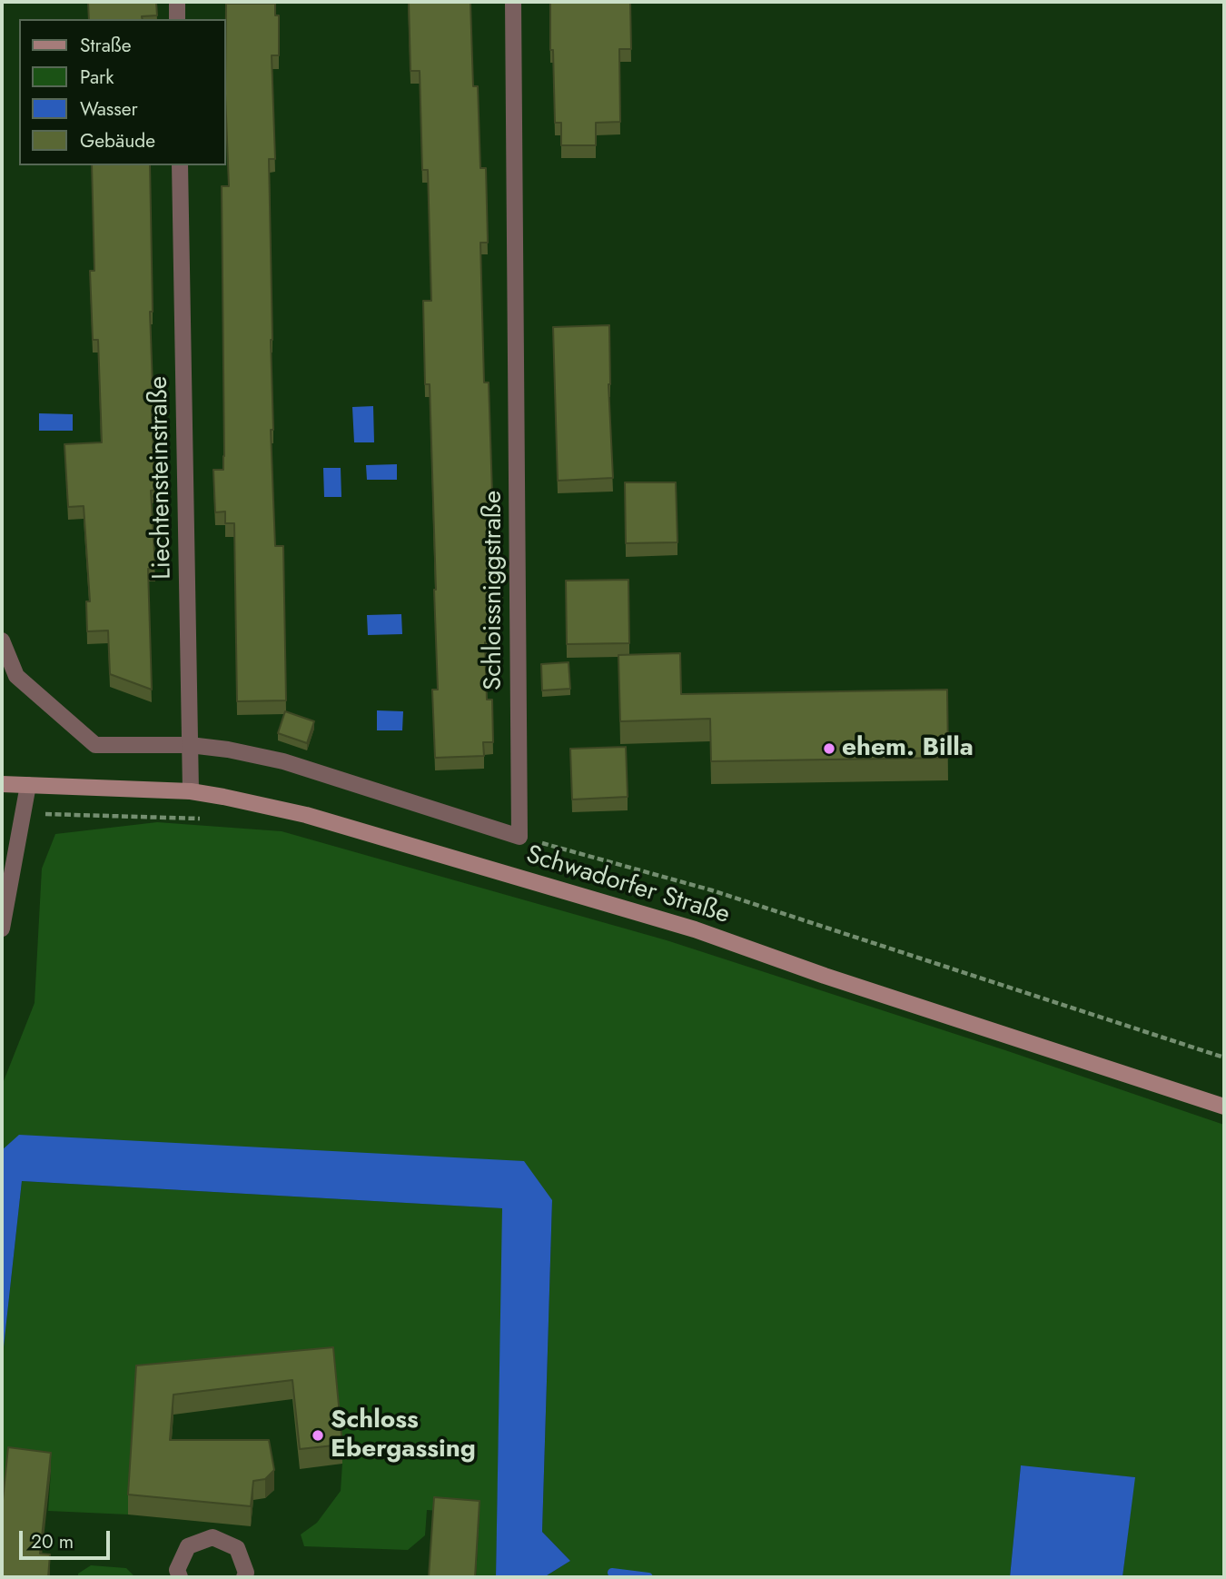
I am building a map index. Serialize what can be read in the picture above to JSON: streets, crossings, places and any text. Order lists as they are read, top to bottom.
{
  "streets": {
    "main road": ["Schwadorfer Straße"],
    "street": ["Liechtensteinstraße", "Schloissniggstraße"]
  },
  "crossings": [
    ["Liechtensteinstraße", "Schwadorfer Straße"]
  ],
  "places": ["ehem. Billa", "Schloss Ebergassing"],
  "legend": [
    "Straße",
    "Park",
    "Wasser",
    "Gebäude"
  ],
  "scale_bar": "20 m"
}
